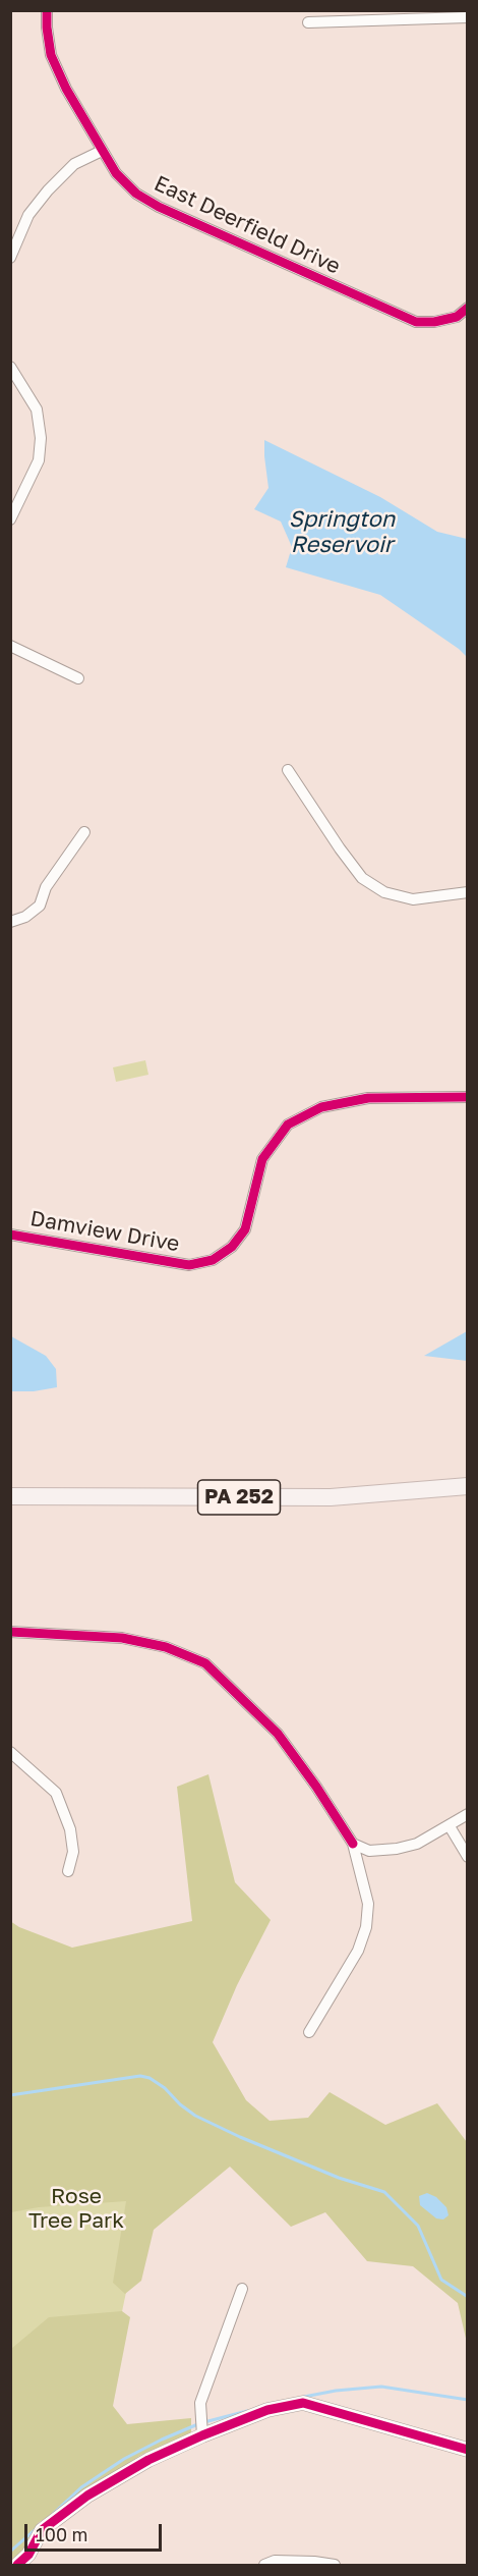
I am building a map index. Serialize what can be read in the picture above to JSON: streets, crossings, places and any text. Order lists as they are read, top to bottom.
{
  "streets": {
    "main road": ["PA 252"],
    "street": ["East Deerfield Drive", "Damview Drive"]
  },
  "water": ["Springton Reservoir"],
  "parks": ["Rose Tree Park"],
  "scale_bar": "100 m"
}
